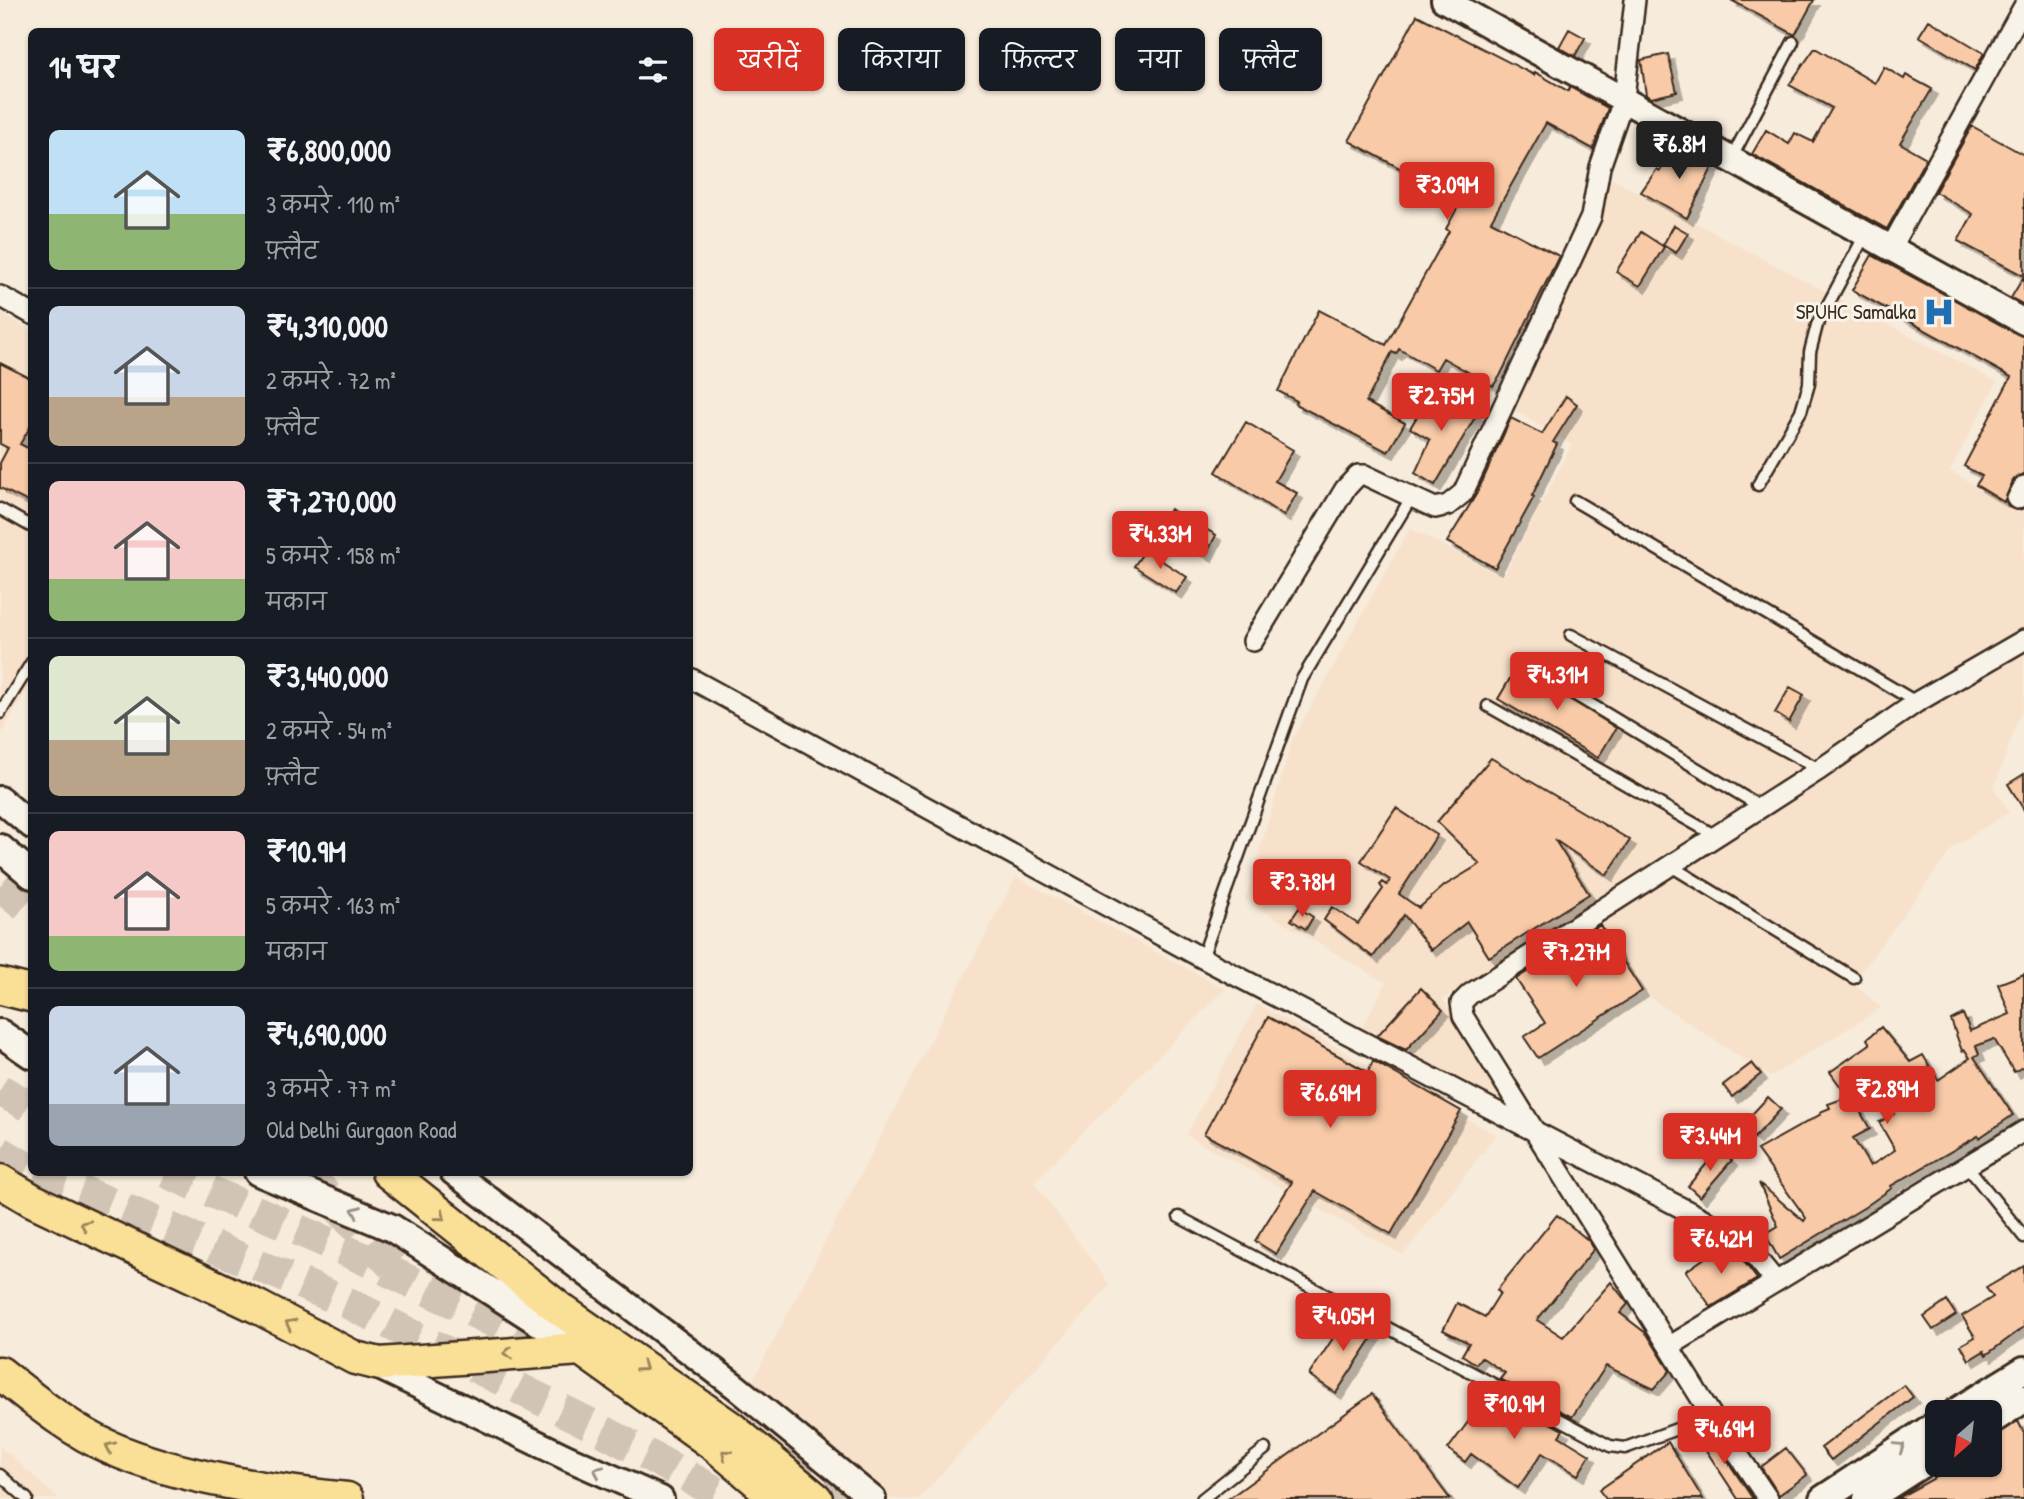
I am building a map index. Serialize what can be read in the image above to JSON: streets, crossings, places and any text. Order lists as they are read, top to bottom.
{
  "places": {
    "hospital": ["SPUHC Samalka"]
  },
  "north": "bottom left",
  "page": {
    "chip": [
      "खरीदें",
      "किराया",
      "फ़िल्टर",
      "नया",
      "फ़्लैट"
    ],
    "heading": "14 घर",
    "list": [
      {
        "name": "₹6,800,000",
        "note": "3 कमरे · 110 m² · फ़्लैट"
      },
      {
        "name": "₹4,310,000",
        "note": "2 कमरे · 72 m² · फ़्लैट"
      },
      {
        "name": "₹7,270,000",
        "note": "5 कमरे · 158 m² · मकान"
      },
      {
        "name": "₹3,440,000",
        "note": "2 कमरे · 54 m² · फ़्लैट"
      },
      {
        "name": "₹10.9M",
        "note": "5 कमरे · 163 m² · मकान"
      },
      {
        "name": "₹4,690,000",
        "note": "3 कमरे · 77 m² · Old Delhi Gurgaon Road"
      }
    ],
    "price": [
      "₹6.8M",
      "₹3.09M",
      "₹2.75M",
      "₹4.33M",
      "₹4.31M",
      "₹3.78M",
      "₹7.27M",
      "₹2.89M",
      "₹6.69M",
      "₹3.44M",
      "₹6.42M",
      "₹4.05M",
      "₹10.9M",
      "₹4.69M"
    ]
  }
}
